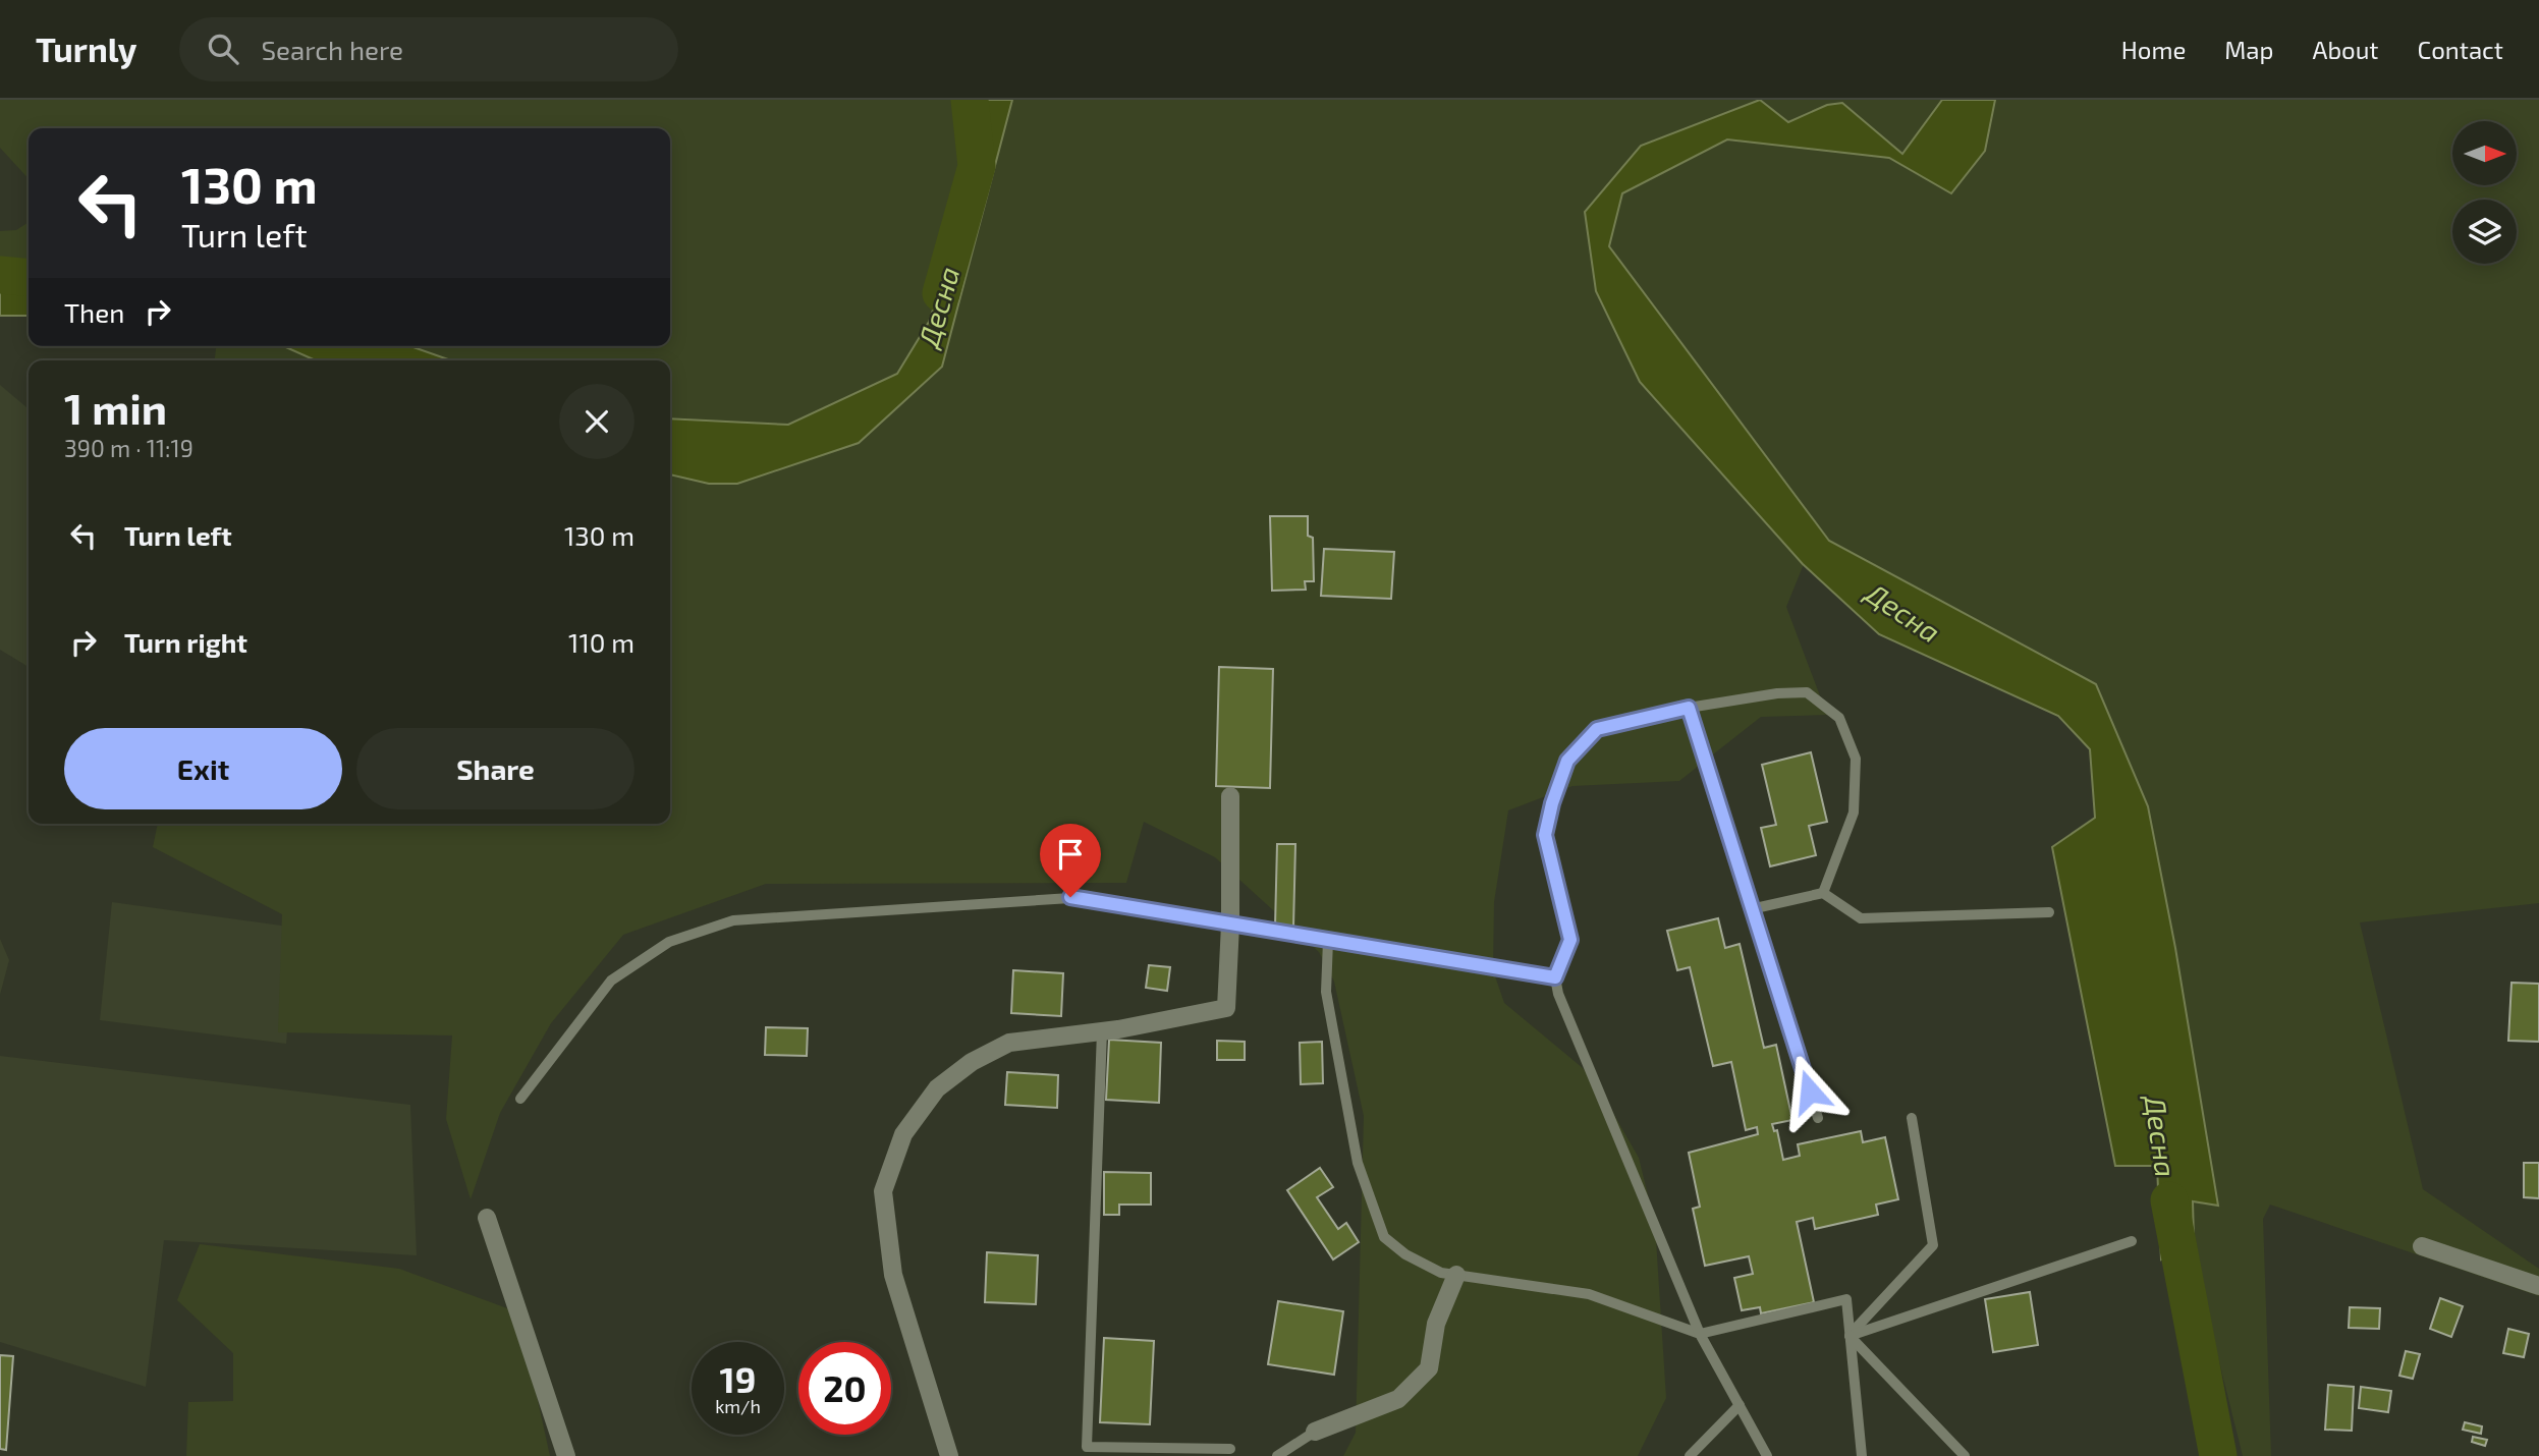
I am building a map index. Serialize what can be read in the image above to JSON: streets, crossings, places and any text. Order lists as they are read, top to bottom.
{
  "water": ["Десна"],
  "north": "right",
  "page": {
    "header": "Turnly",
    "search": "Search here",
    "nav": [
      "Home",
      "Map",
      "About",
      "Contact"
    ],
    "turn": ["130 m", "Turn left"],
    "then": "Then",
    "heading": ["1 min", "390 m · 11:19"],
    "list": [
      {
        "name": "Turn left",
        "value": "130 m"
      },
      {
        "name": "Turn right",
        "value": "110 m"
      }
    ],
    "buttons": ["Exit", "Share"],
    "speed": "19 km/h",
    "limit": "20"
  }
}
